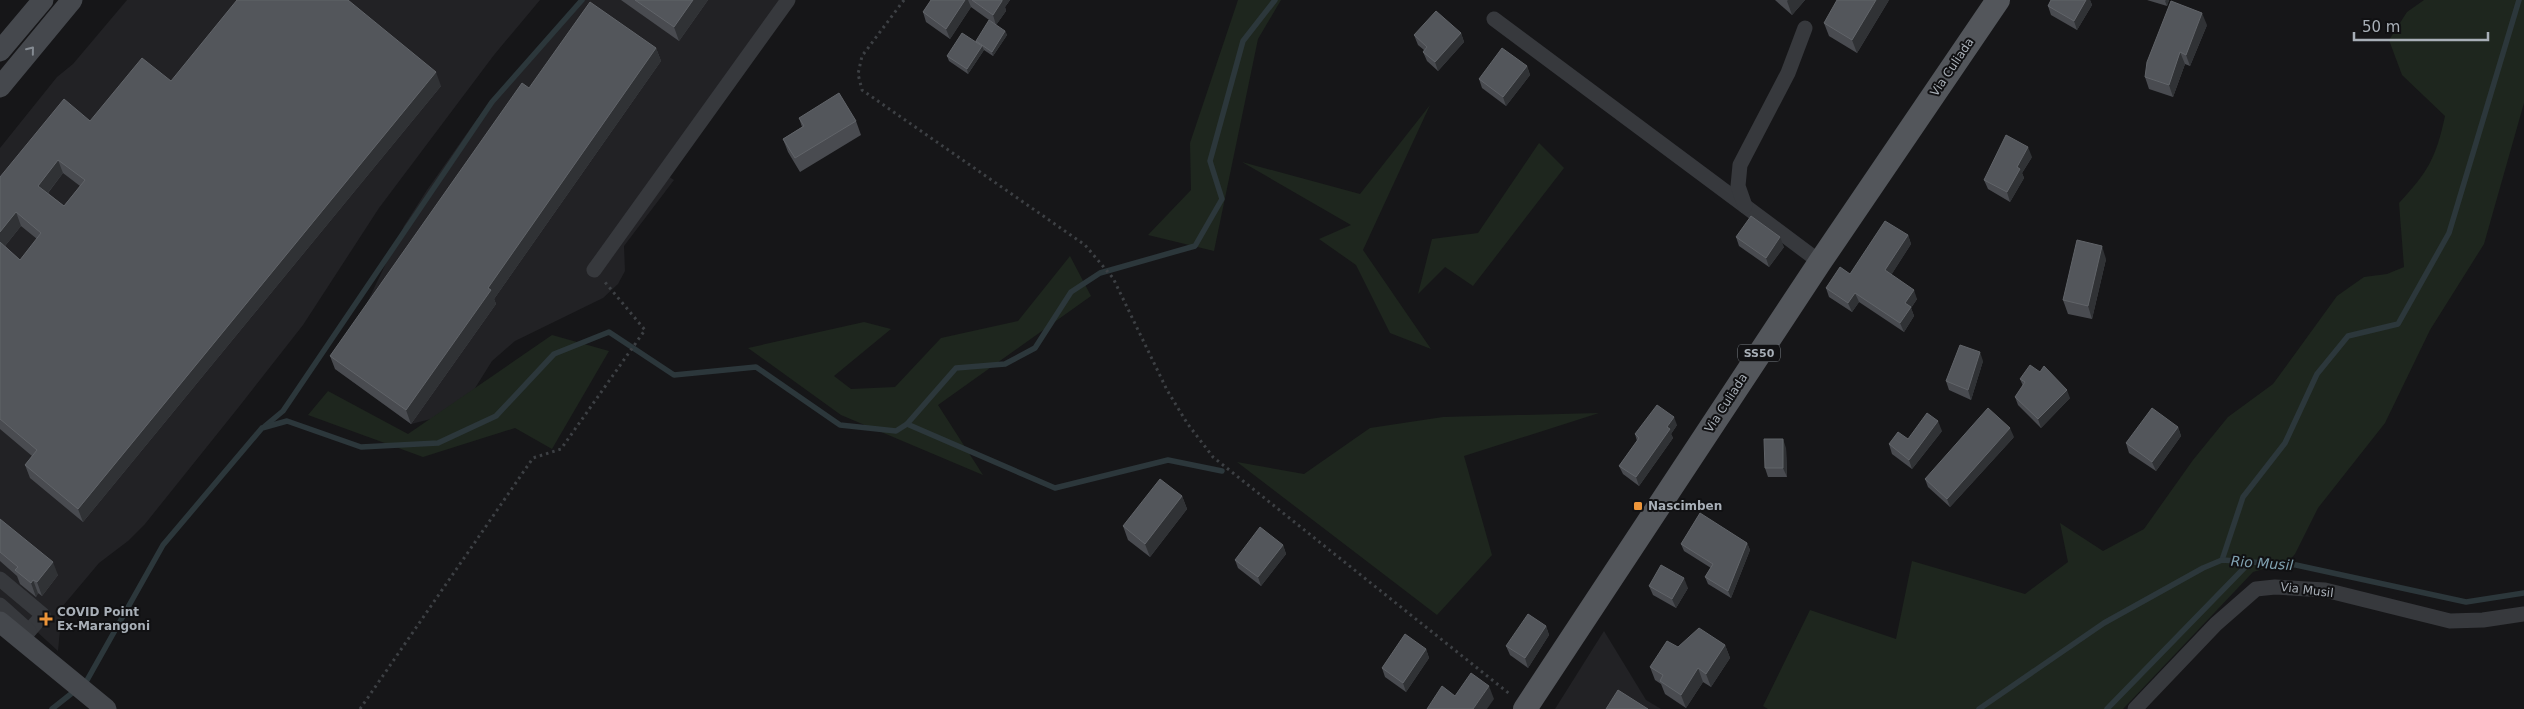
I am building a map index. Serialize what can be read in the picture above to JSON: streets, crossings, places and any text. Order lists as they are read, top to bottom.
{
  "streets": {
    "main road": ["Via Culiada", "SS50"],
    "street": ["Via Musil"]
  },
  "water": ["Rio Musil"],
  "places": {
    "transit": ["Nascimben"],
    "health": ["COVID Point Ex-Marangoni"]
  },
  "scale_bar": "50 m"
}
